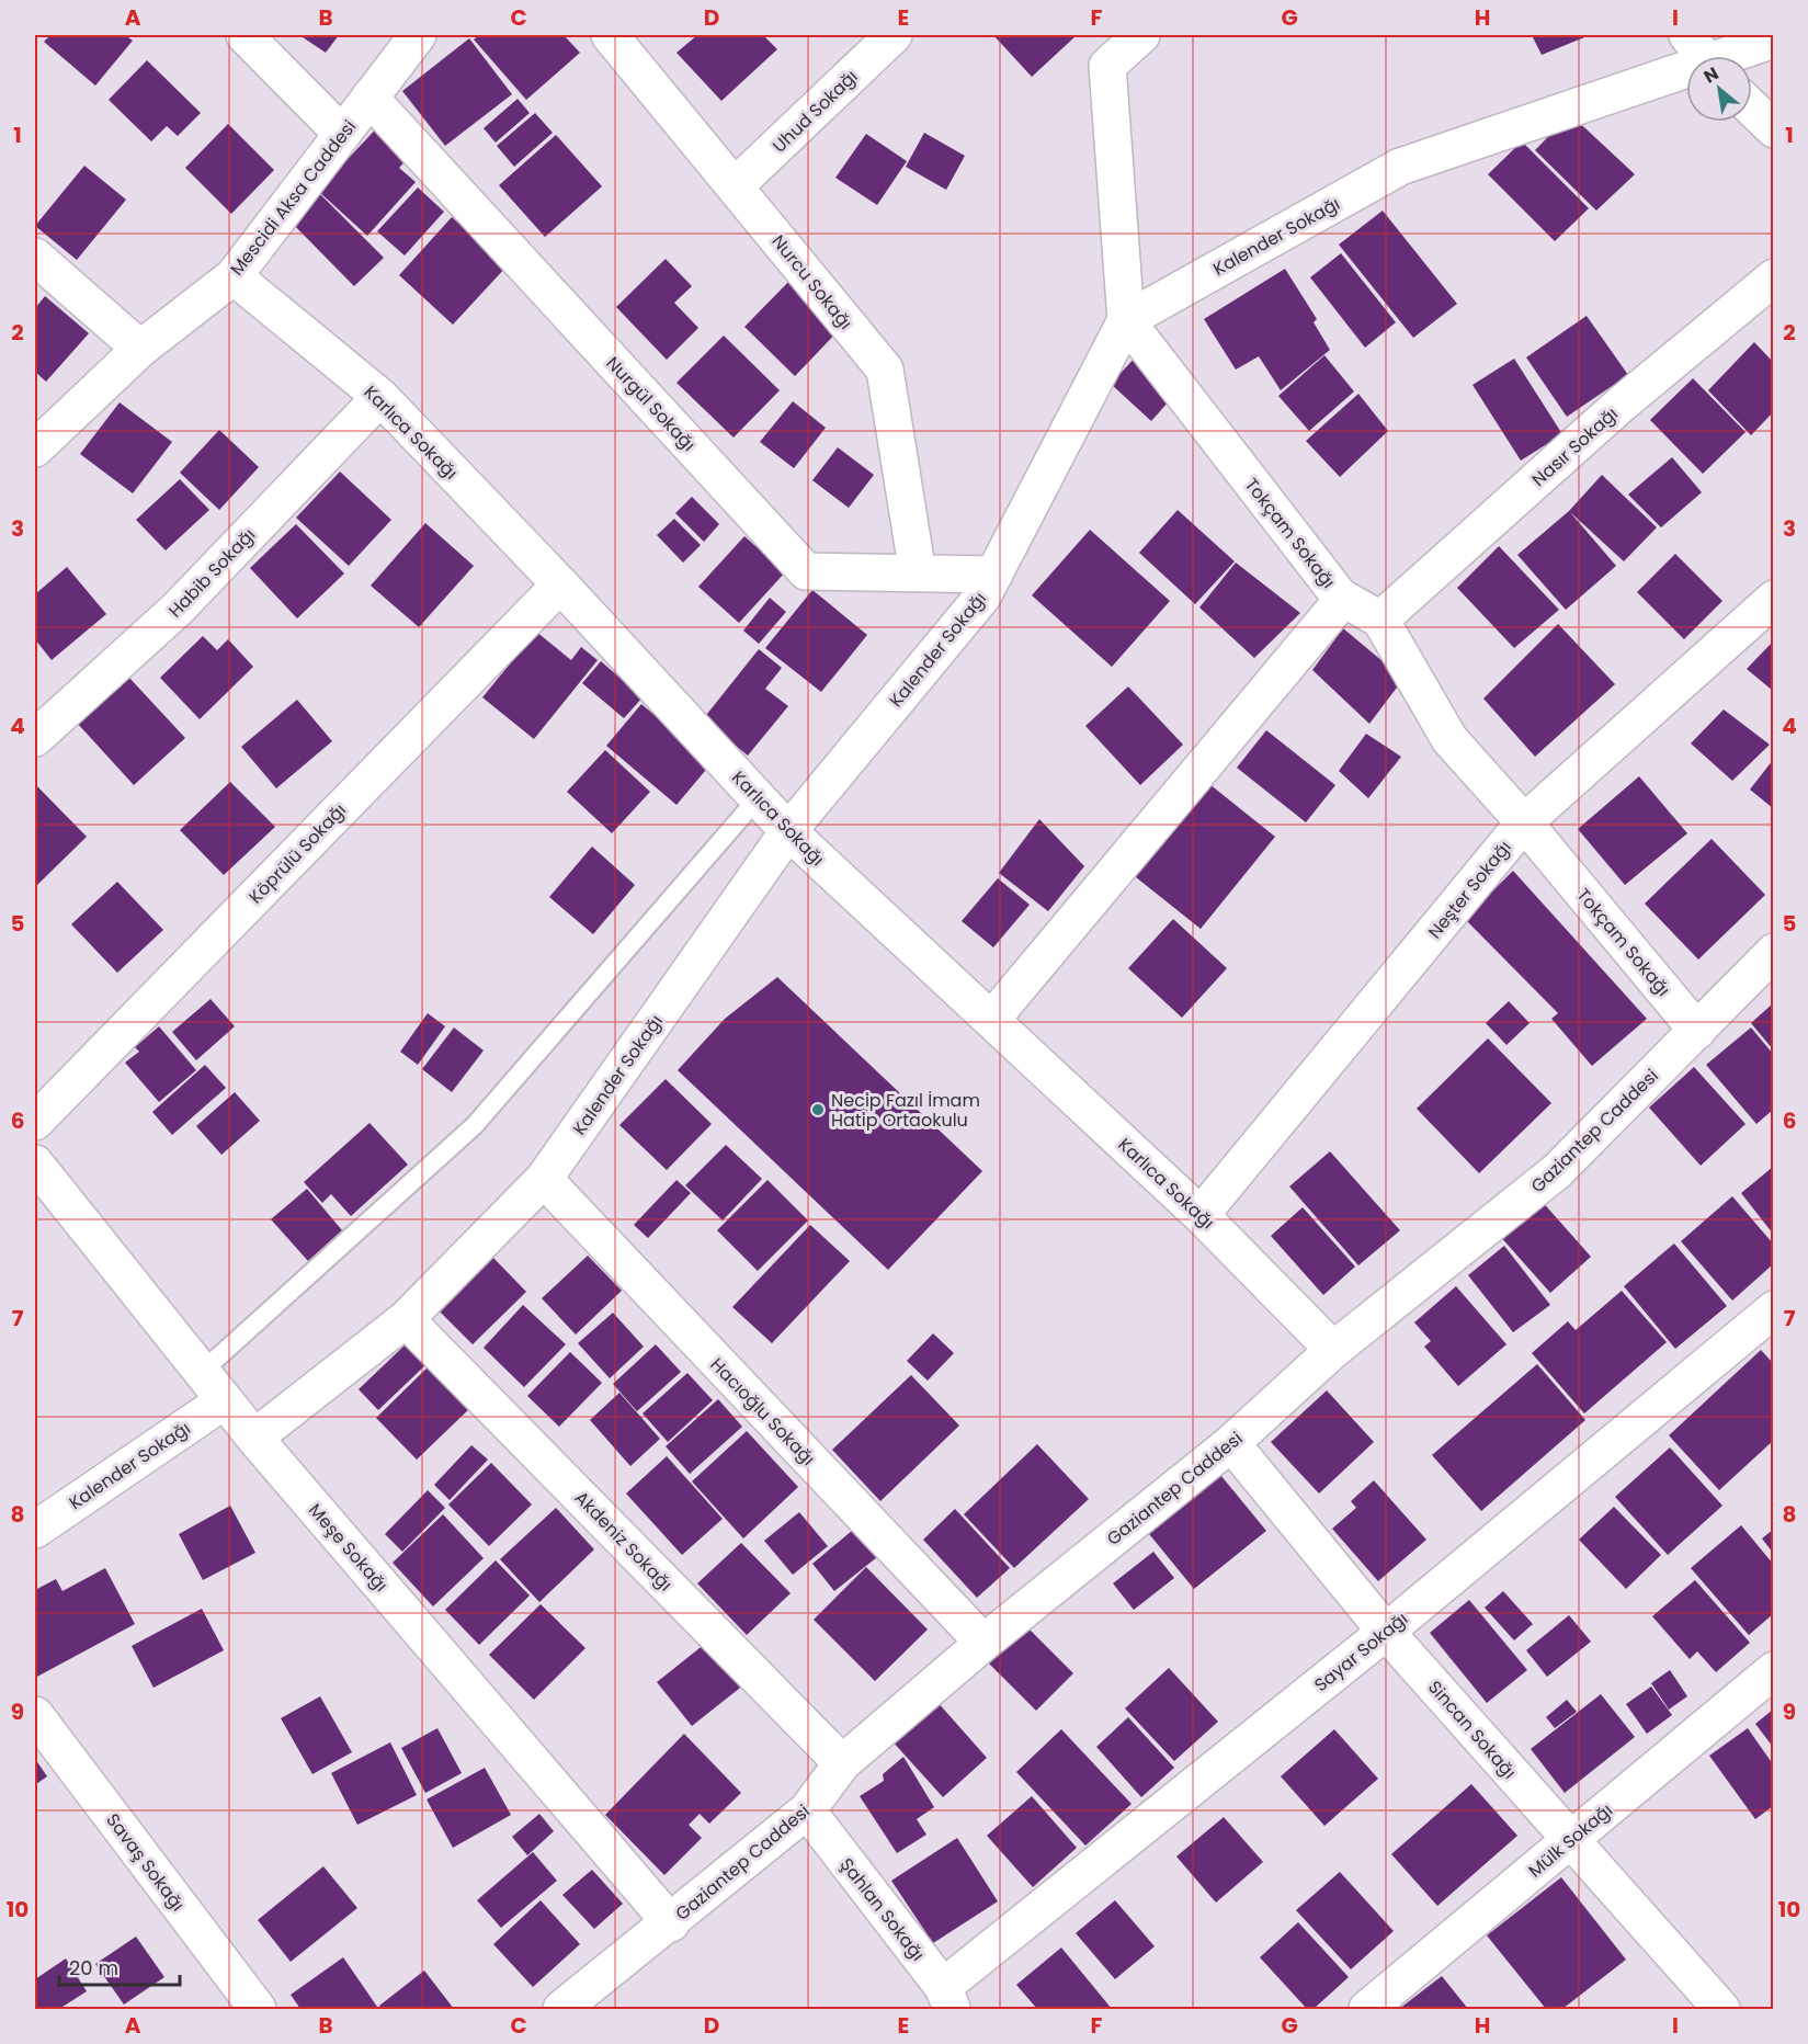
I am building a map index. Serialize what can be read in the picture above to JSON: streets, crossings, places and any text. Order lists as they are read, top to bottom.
{
  "streets": {
    "street": [
      "Uhud Sokağı",
      "Mescidi Aksa Caddesi",
      "Kalender Sokağı",
      "Nurcu Sokağı",
      "Nurgül Sokağı",
      "Karlıca Sokağı",
      "Nasır Sokağı",
      "Tokçam Sokağı",
      "Habib Sokağı",
      "Köprülü Sokağı",
      "Neşter Sokağı",
      "Gaziantep Caddesi",
      "Hacıoğlu Sokağı",
      "Akdeniz Sokağı",
      "Meşe Sokağı",
      "Sayar Sokağı",
      "Sincan Sokağı",
      "Mülk Sokağı",
      "Savaş Sokağı",
      "Şahlan Sokağı"
    ]
  },
  "crossings": [
    ["Uhud Sokağı", "Nurcu Sokağı"],
    ["Mescidi Aksa Caddesi", "Nurgül Sokağı"],
    ["Mescidi Aksa Caddesi", "Karlıca Sokağı"],
    ["Kalender Sokağı", "Nurgül Sokağı"],
    ["Kalender Sokağı", "Karlıca Sokağı"],
    ["Kalender Sokağı", "Tokçam Sokağı"],
    ["Kalender Sokağı", "Hacıoğlu Sokağı"],
    ["Kalender Sokağı", "Akdeniz Sokağı"],
    ["Kalender Sokağı", "Meşe Sokağı"],
    ["Nurcu Sokağı", "Nurgül Sokağı"],
    ["Karlıca Sokağı", "Habib Sokağı"],
    ["Karlıca Sokağı", "Köprülü Sokağı"],
    ["Karlıca Sokağı", "Neşter Sokağı"],
    ["Karlıca Sokağı", "Gaziantep Caddesi"],
    ["Nasır Sokağı", "Tokçam Sokağı"],
    ["Tokçam Sokağı", "Neşter Sokağı"],
    ["Tokçam Sokağı", "Gaziantep Caddesi"],
    ["Gaziantep Caddesi", "Hacıoğlu Sokağı"],
    ["Gaziantep Caddesi", "Akdeniz Sokağı"],
    ["Gaziantep Caddesi", "Meşe Sokağı"],
    ["Gaziantep Caddesi", "Sincan Sokağı"],
    ["Gaziantep Caddesi", "Şahlan Sokağı"],
    ["Sayar Sokağı", "Sincan Sokağı"],
    ["Sayar Sokağı", "Şahlan Sokağı"],
    ["Sincan Sokağı", "Mülk Sokağı"]
  ],
  "places": ["Necip Fazıl İmam Hatip Ortaokulu"],
  "scale_bar": "20 m",
  "north": "top left",
  "grid": {
    "columns": [
      "A",
      "B",
      "C",
      "D",
      "E",
      "F",
      "G",
      "H",
      "I"
    ],
    "rows": [
      "1",
      "2",
      "3",
      "4",
      "5",
      "6",
      "7",
      "8",
      "9",
      "10"
    ]
  }
}
